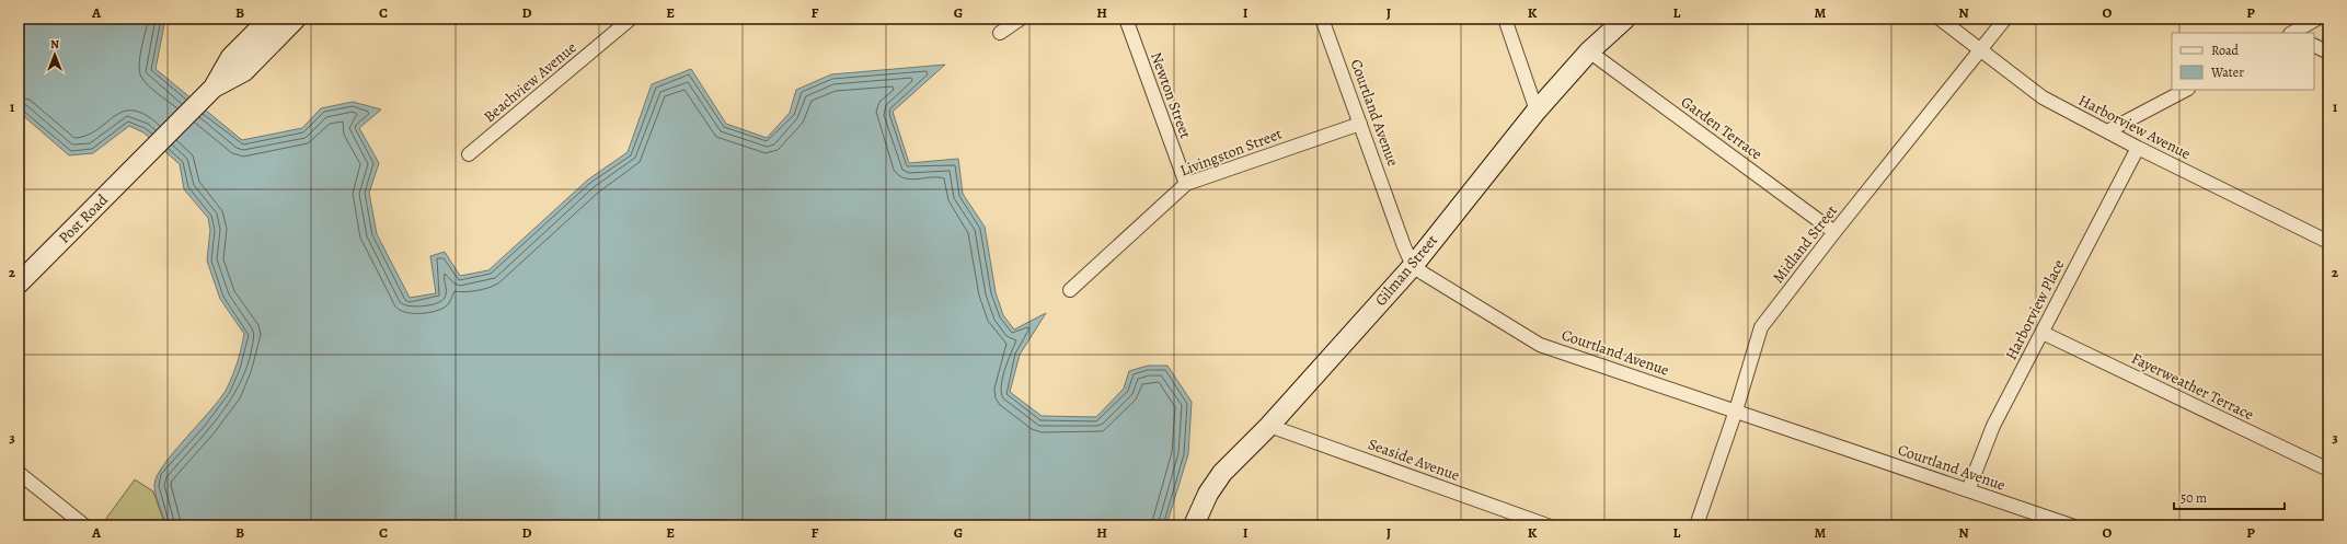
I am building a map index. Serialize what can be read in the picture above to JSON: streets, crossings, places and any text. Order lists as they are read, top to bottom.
{
  "streets": {
    "street": [
      "Beachview Avenue",
      "Newton Street",
      "Courtland Avenue",
      "Harborview Avenue",
      "Garden Terrace",
      "Livingston Street",
      "Post Road",
      "Midland Street",
      "Gilman Street",
      "Harborview Place",
      "Fayerweather Terrace",
      "Seaside Avenue"
    ]
  },
  "crossings": [
    ["Newton Street", "Livingston Street"],
    ["Courtland Avenue", "Livingston Street"],
    ["Courtland Avenue", "Midland Street"],
    ["Courtland Avenue", "Gilman Street"],
    ["Courtland Avenue", "Harborview Place"],
    ["Harborview Avenue", "Midland Street"],
    ["Harborview Avenue", "Harborview Place"],
    ["Garden Terrace", "Midland Street"],
    ["Garden Terrace", "Gilman Street"],
    ["Gilman Street", "Seaside Avenue"],
    ["Harborview Place", "Fayerweather Terrace"]
  ],
  "legend": ["Road", "Water"],
  "scale_bar": "50 m",
  "north": "top",
  "grid": {
    "columns": [
      "A",
      "B",
      "C",
      "D",
      "E",
      "F",
      "G",
      "H",
      "I",
      "J",
      "K",
      "L",
      "M",
      "N",
      "O",
      "P"
    ],
    "rows": ["1", "2", "3"]
  }
}
